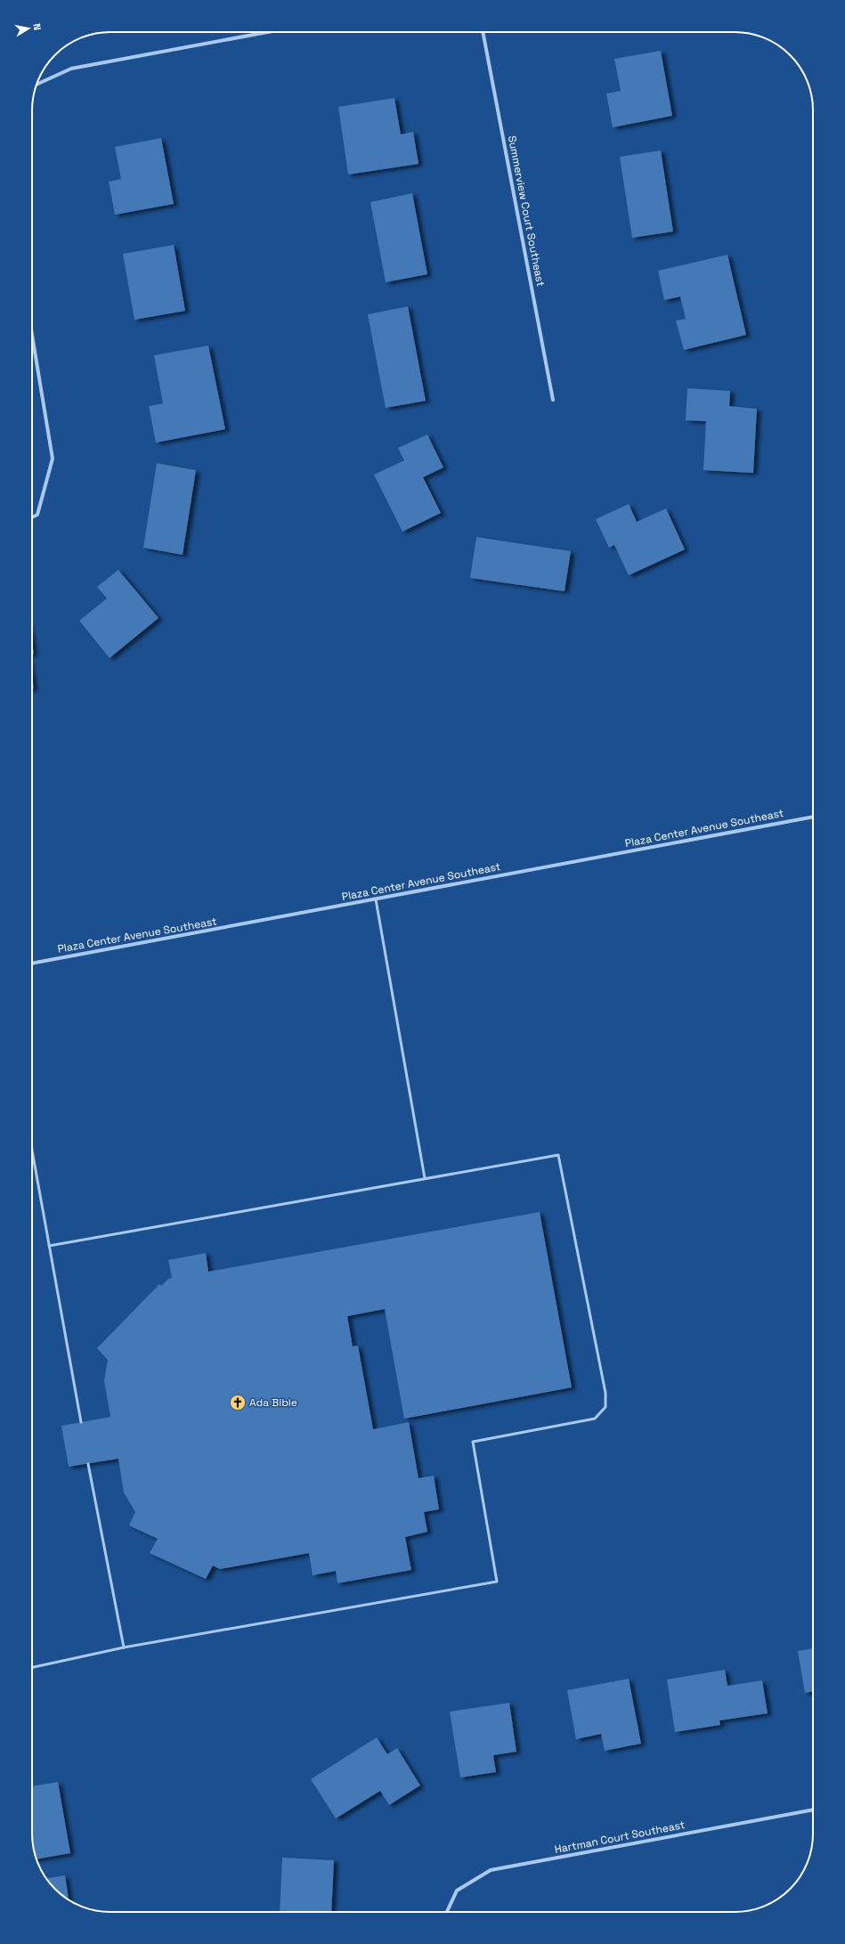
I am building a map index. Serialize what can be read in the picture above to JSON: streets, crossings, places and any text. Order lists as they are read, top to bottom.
{
  "streets": {
    "street": ["Summerview Court Southeast", "Plaza Center Avenue Southeast", "Hartman Court Southeast"]
  },
  "places": {
    "church": ["Ada Bible"]
  },
  "north": "right"
}
